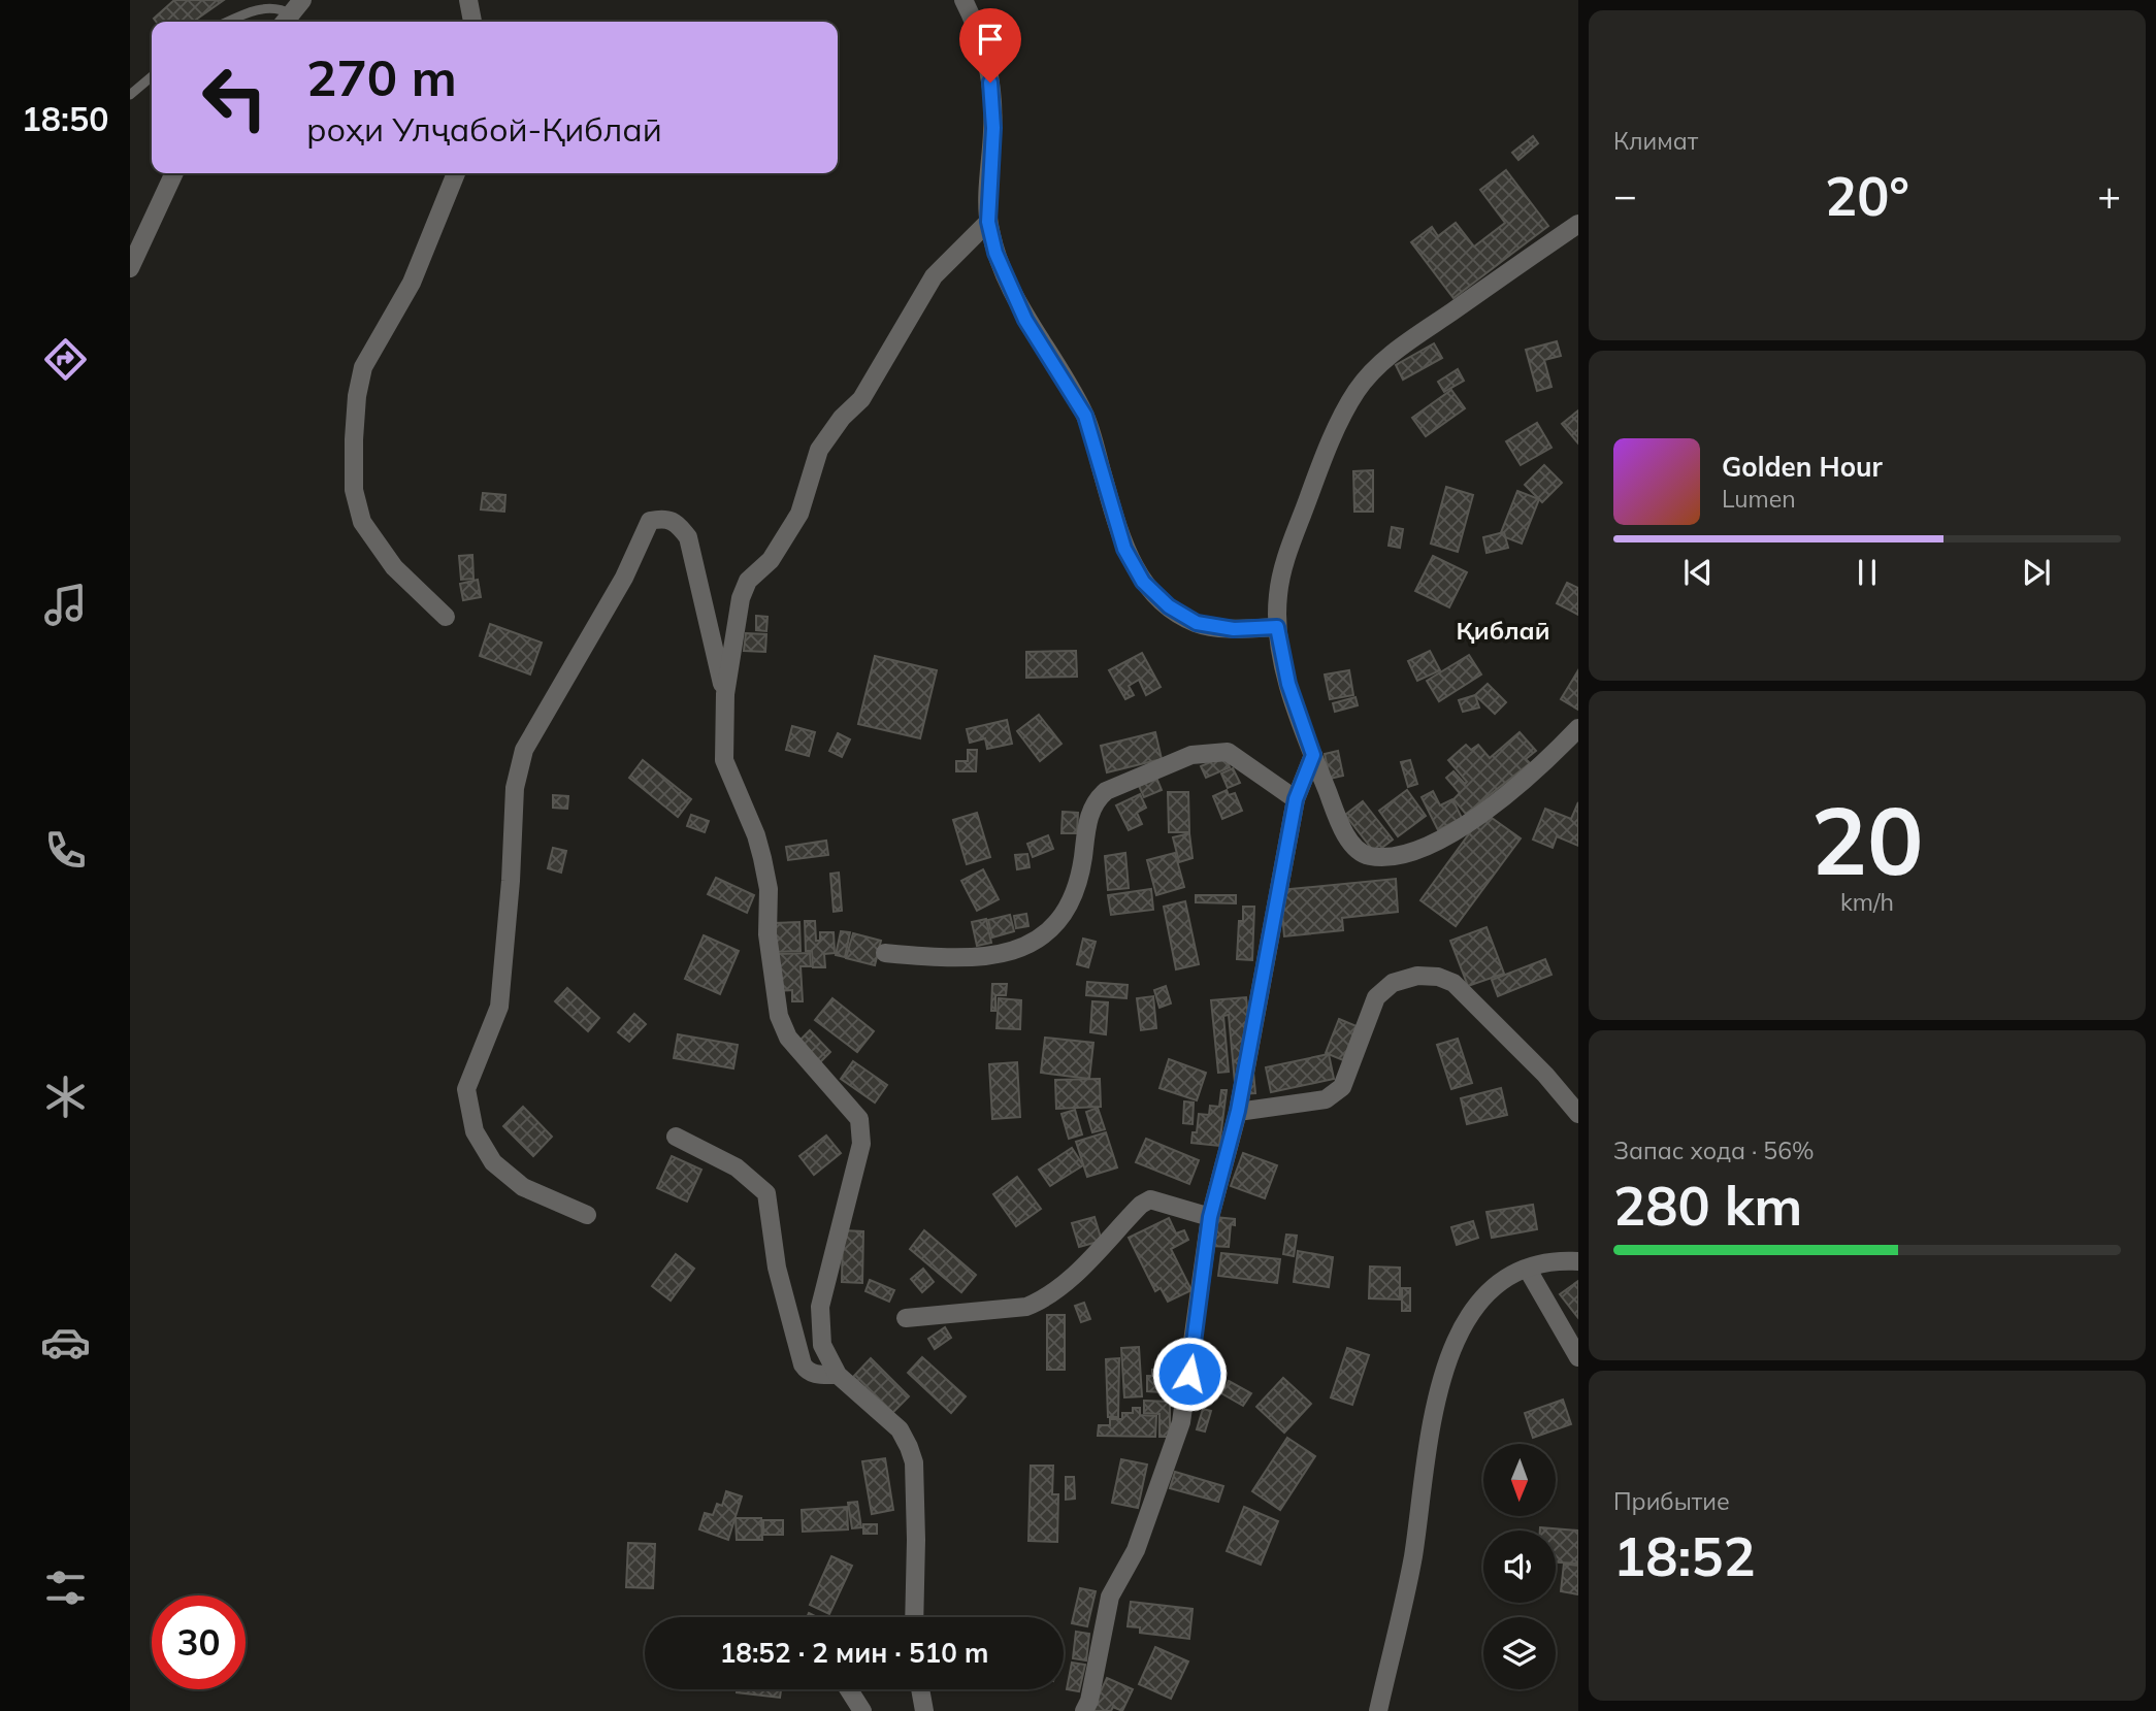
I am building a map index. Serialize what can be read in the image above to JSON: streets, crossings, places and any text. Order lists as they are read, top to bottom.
{
  "districts": ["Қиблаӣ"],
  "north": "bottom",
  "page": {
    "tabs": "18:50",
    "tile": [
      "Климат",
      ["20", "km/h"],
      ["Запас хода · 56%", "280 km"],
      ["Прибытие", "18:52"]
    ],
    "turn": ["270 m", "роҳи Улҷабой-Қиблаӣ"],
    "heat": ["−", "20°", "+"],
    "song": ["Golden Hour", "Lumen"],
    "limit": "30",
    "trip": "18:52 · 2 мин · 510 m"
  }
}
